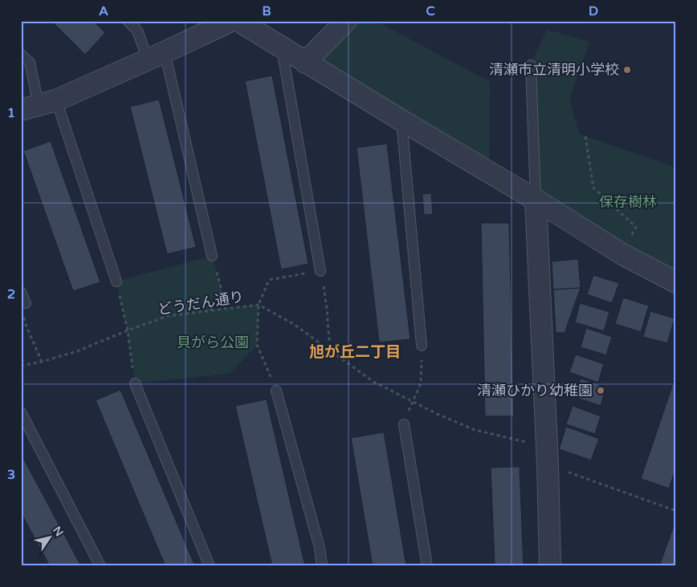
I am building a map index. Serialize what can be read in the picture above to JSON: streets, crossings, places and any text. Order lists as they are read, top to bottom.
{
  "streets": {
    "path": ["どうだん通り"]
  },
  "districts": ["旭が丘二丁目"],
  "parks": ["保存樹林", "貝がら公園"],
  "places": ["清瀬市立清明小学校", "清瀬ひかり幼稚園"],
  "north": "top right",
  "grid": {
    "columns": [
      "A",
      "B",
      "C",
      "D"
    ],
    "rows": ["1", "2", "3"]
  }
}
